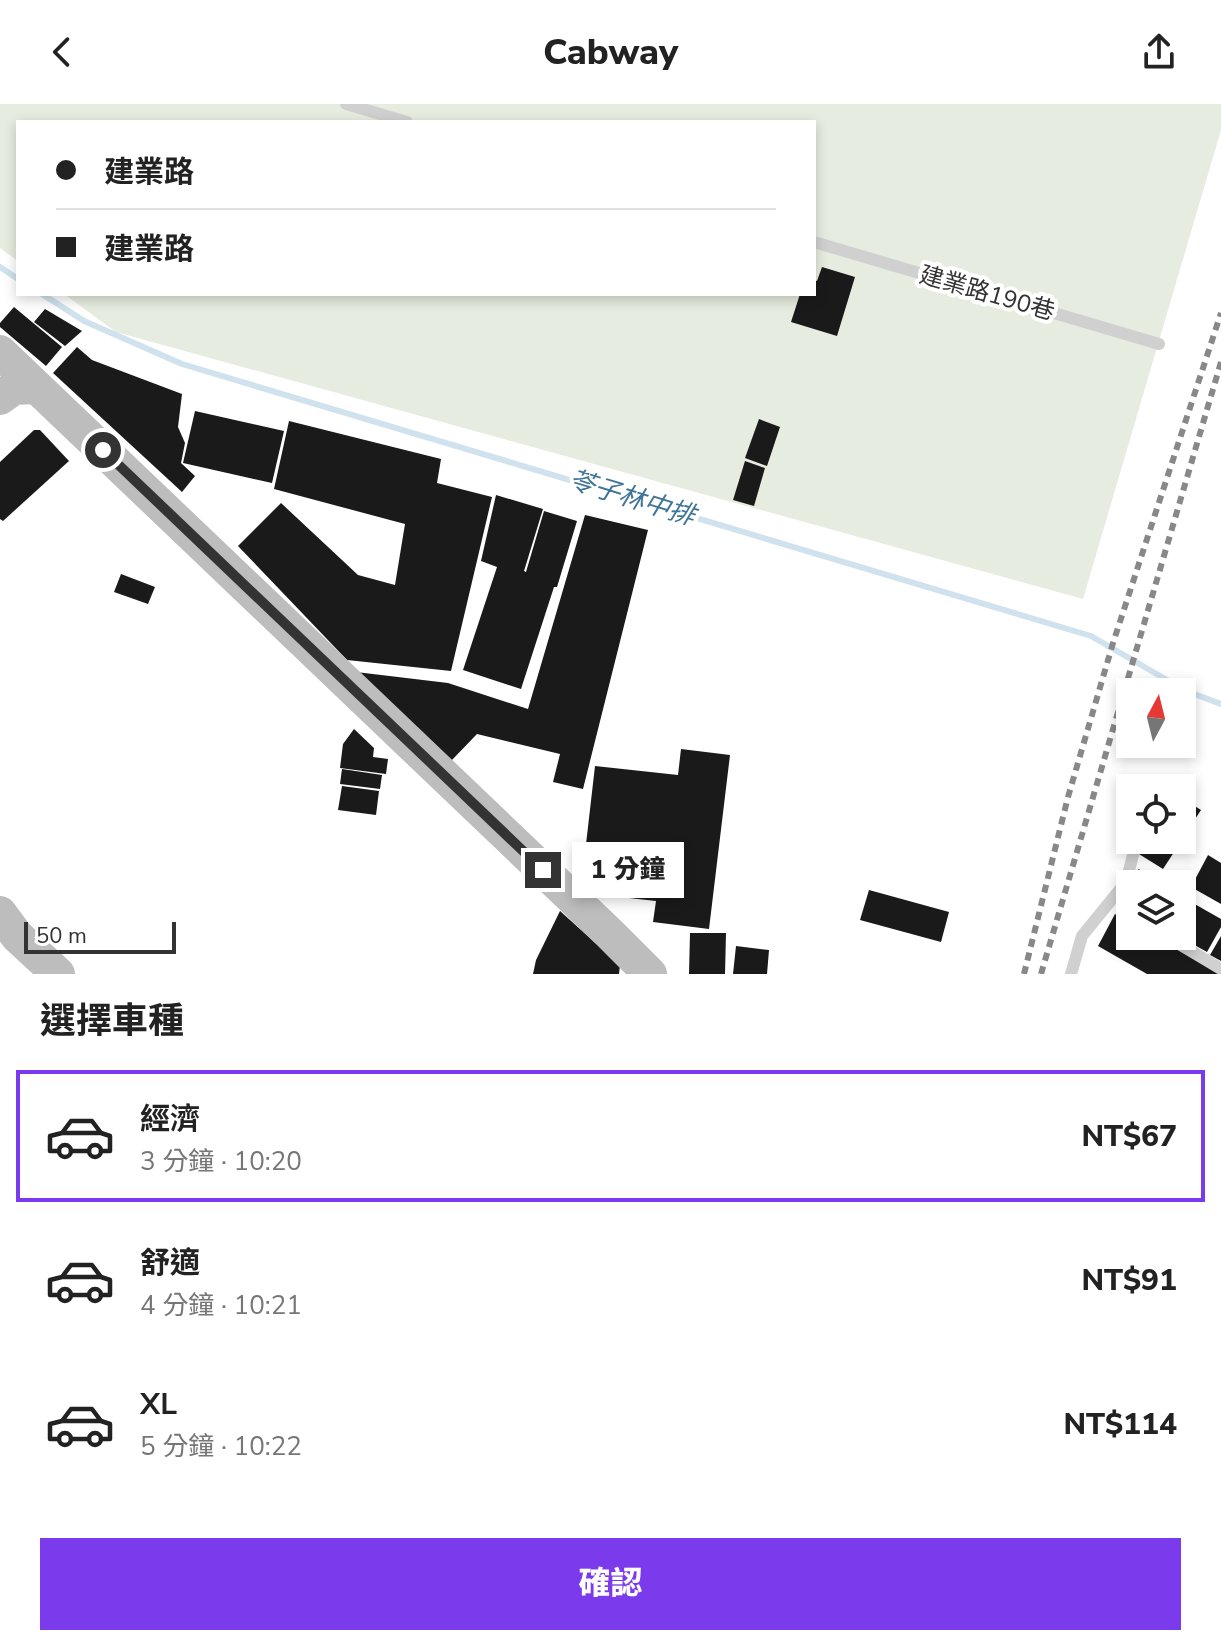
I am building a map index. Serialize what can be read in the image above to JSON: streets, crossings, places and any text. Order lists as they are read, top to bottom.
{
  "streets": {
    "lane": ["建業路190巷"]
  },
  "water": ["苓子林中排"],
  "scale_bar": "50 m",
  "north": "top",
  "page": {
    "header": "Cabway",
    "banner": ["建業路", "建業路"],
    "bubble": "1 分鐘",
    "scale": "50 m",
    "heading": "選擇車種",
    "list": [
      {
        "name": "經濟",
        "note": "3 分鐘 · 10:20",
        "value": "NT$67"
      },
      {
        "name": "舒適",
        "note": "4 分鐘 · 10:21",
        "value": "NT$91"
      },
      {
        "name": "XL",
        "note": "5 分鐘 · 10:22",
        "value": "NT$114"
      }
    ],
    "buttons": "確認"
  }
}
